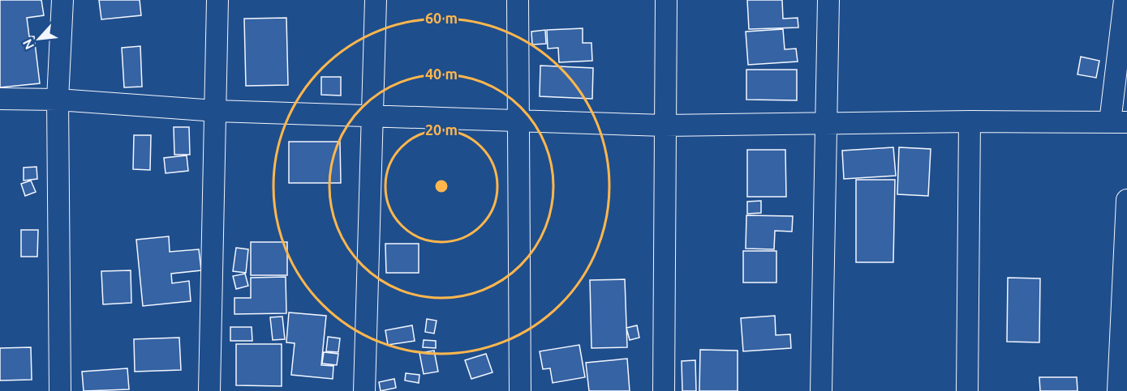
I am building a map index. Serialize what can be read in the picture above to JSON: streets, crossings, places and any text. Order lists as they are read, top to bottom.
{
  "north": "bottom left",
  "rings": ["60 m", "40 m", "20 m"]
}
